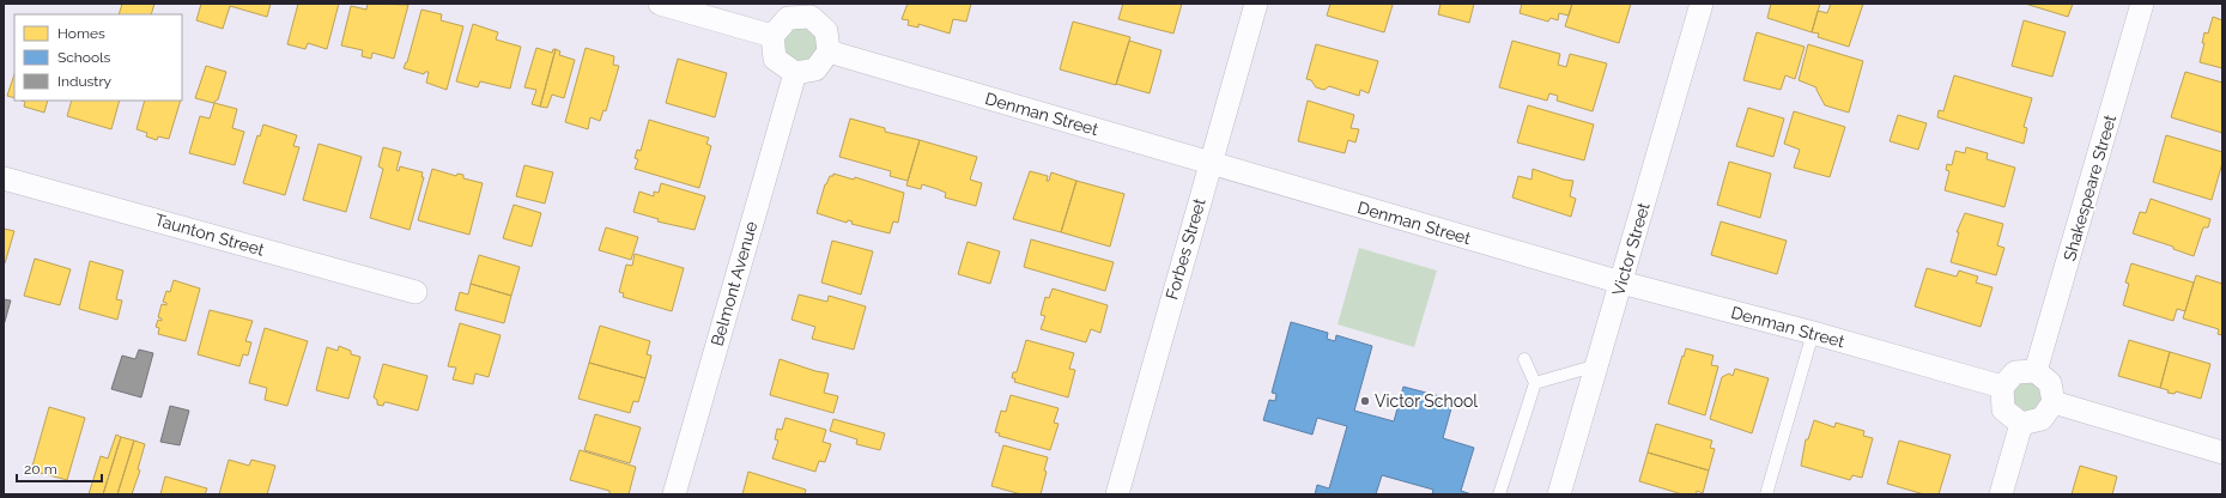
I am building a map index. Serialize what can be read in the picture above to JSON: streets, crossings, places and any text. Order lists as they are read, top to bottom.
{
  "streets": {
    "street": [
      "Denman Street",
      "Shakespeare Street",
      "Taunton Street",
      "Forbes Street",
      "Victor Street",
      "Belmont Avenue"
    ]
  },
  "crossings": [
    ["Denman Street", "Shakespeare Street"],
    ["Denman Street", "Forbes Street"],
    ["Denman Street", "Victor Street"],
    ["Denman Street", "Belmont Avenue"]
  ],
  "places": ["Victor School"],
  "legend": ["Homes", "Schools", "Industry"],
  "scale_bar": "20 m"
}
